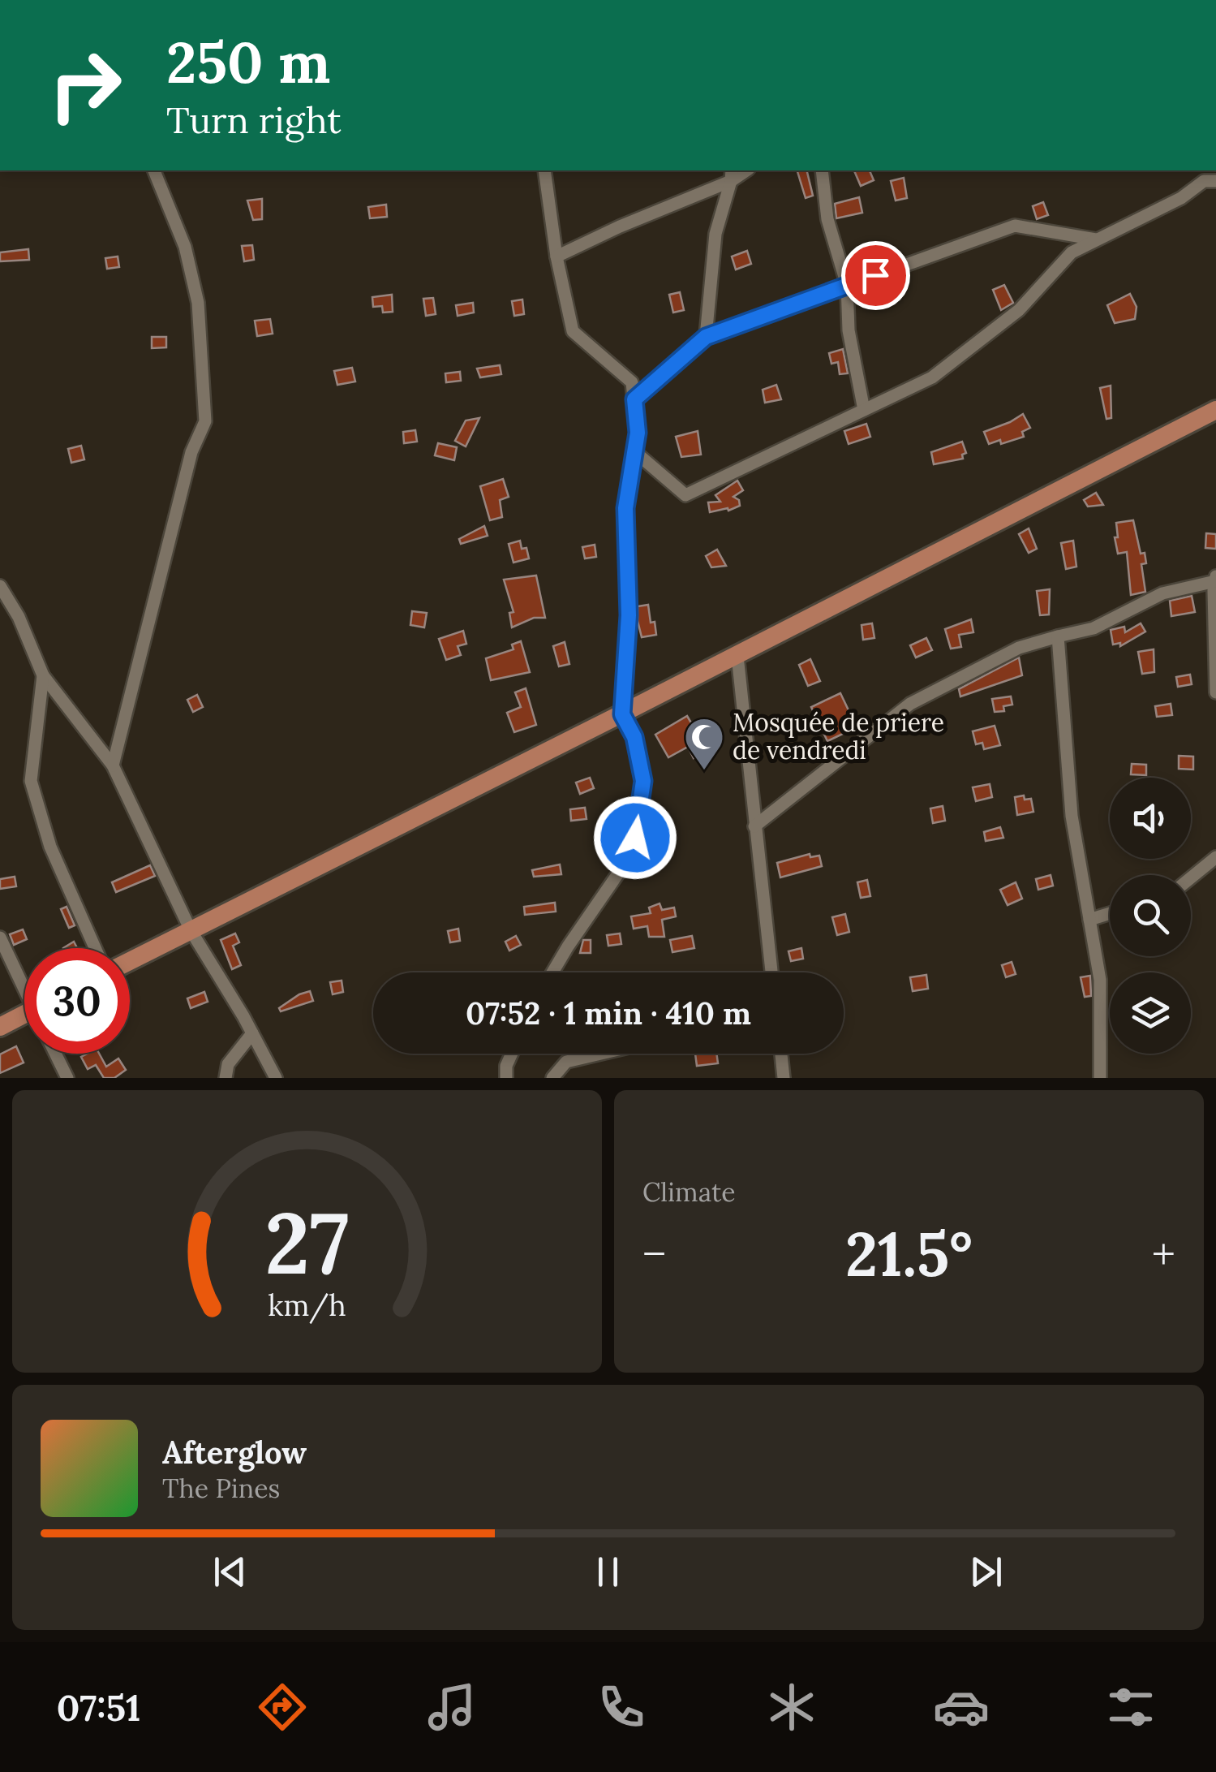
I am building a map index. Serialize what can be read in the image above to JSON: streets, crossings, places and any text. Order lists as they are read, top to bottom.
{
  "places": {
    "mosque": ["Mosquée de priere de vendredi"]
  },
  "page": {
    "turn": ["250 m", "Turn right"],
    "limit": "30",
    "trip": "07:52 · 1 min · 410 m",
    "tile": "Climate",
    "heat": ["−", "21.5°", "+"],
    "song": ["Afterglow", "The Pines"],
    "tabs": "07:51",
    "gauge": ["27", "km/h"]
  }
}
